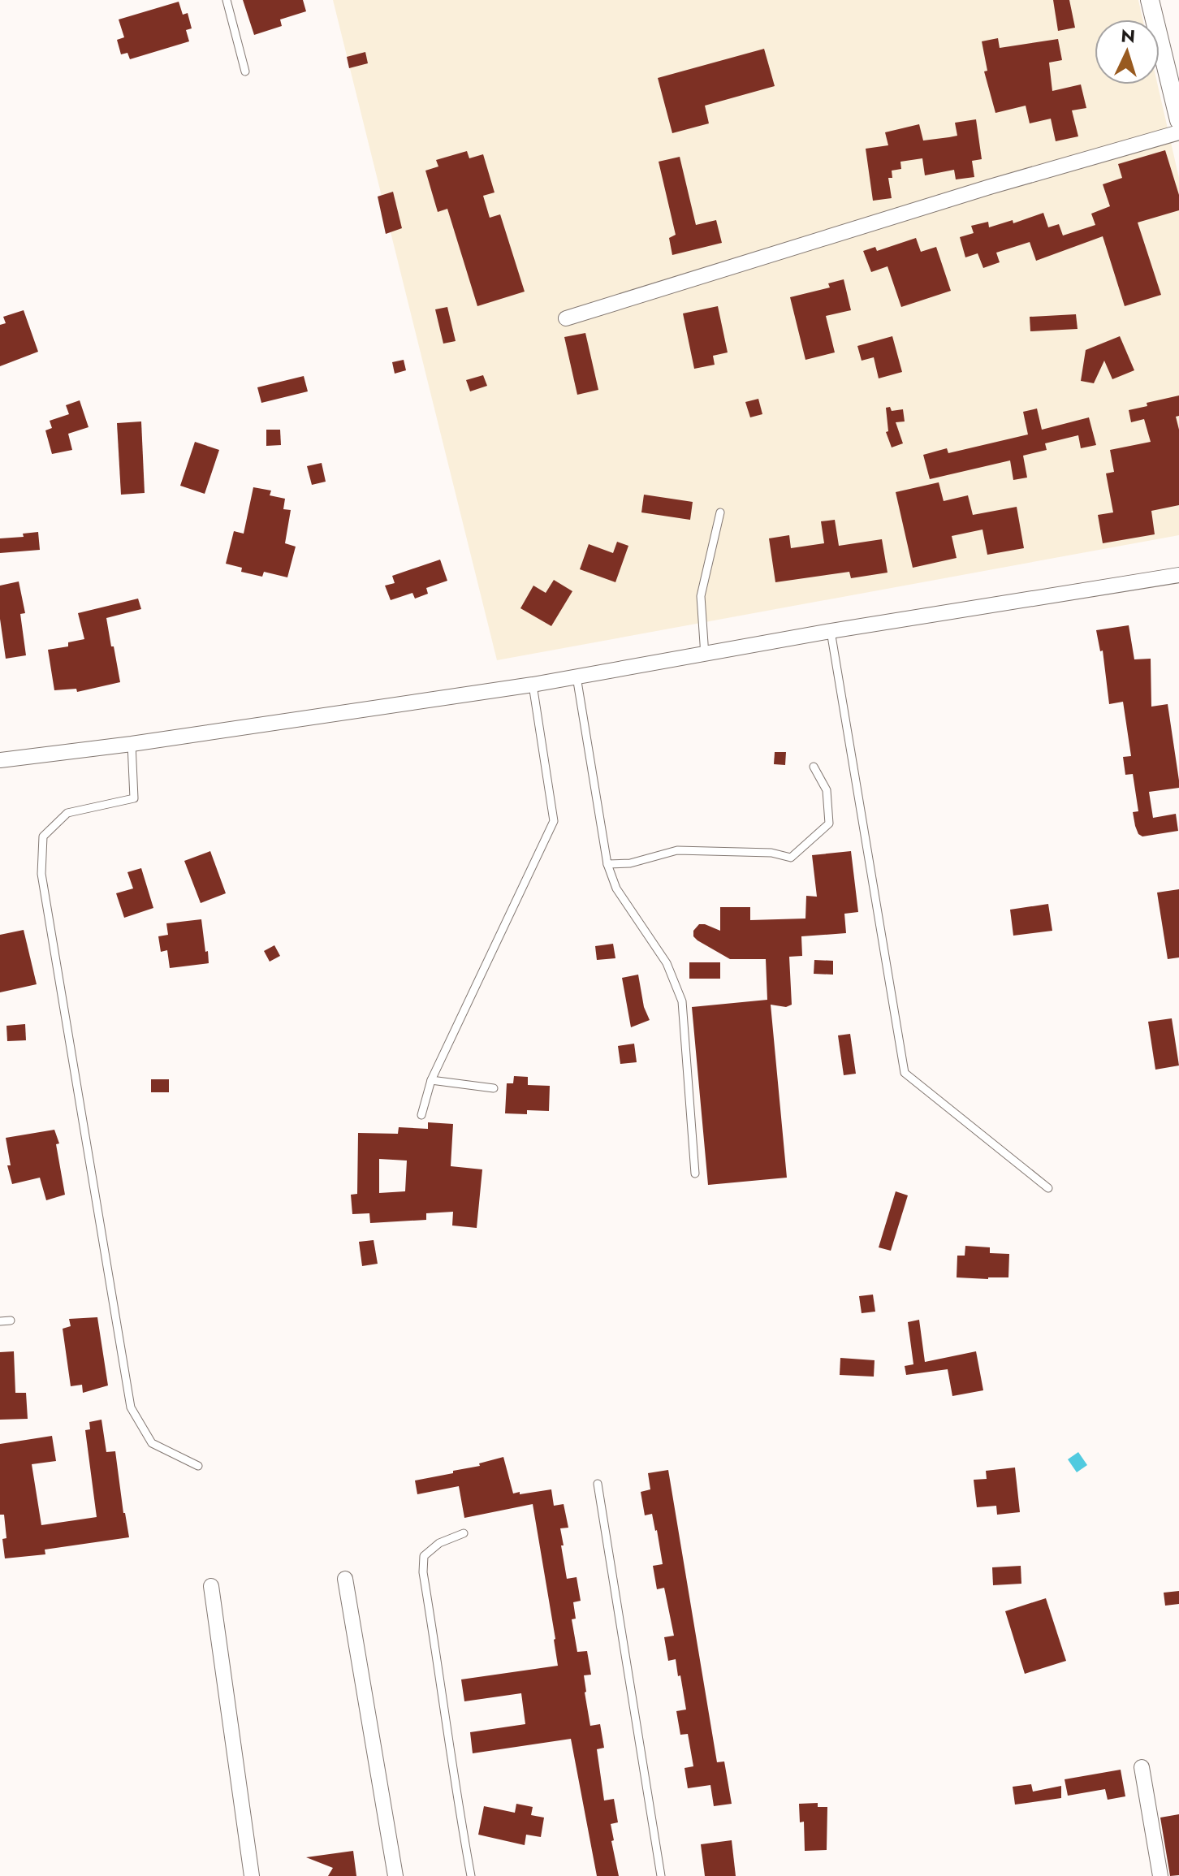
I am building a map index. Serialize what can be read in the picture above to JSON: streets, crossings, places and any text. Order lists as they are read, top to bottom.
{
  "north": "top"
}
